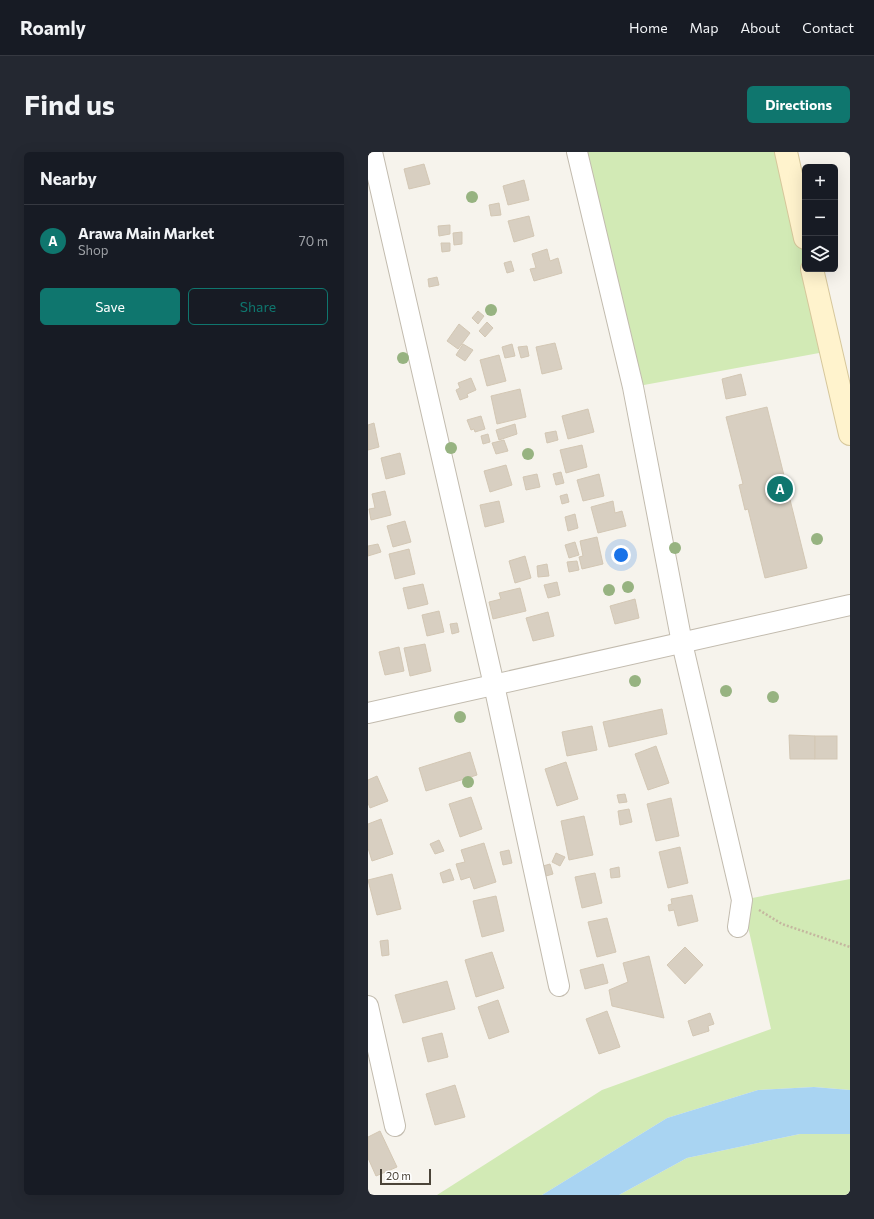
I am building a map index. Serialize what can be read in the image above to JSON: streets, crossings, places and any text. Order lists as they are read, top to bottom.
{
  "scale_bar": "20 m",
  "page": {
    "header": "Roamly",
    "nav": [
      "Home",
      "Map",
      "About",
      "Contact"
    ],
    "buttons": [
      "Directions",
      ["Save", "Share"]
    ],
    "title": "Find us",
    "heading": "Nearby",
    "map_buttons": ["+", "−"],
    "list": [
      {
        "mark": "A",
        "name": "Arawa Main Market",
        "note": "Shop",
        "value": "70 m"
      }
    ],
    "pins": "A",
    "scale": "20 m"
  }
}
